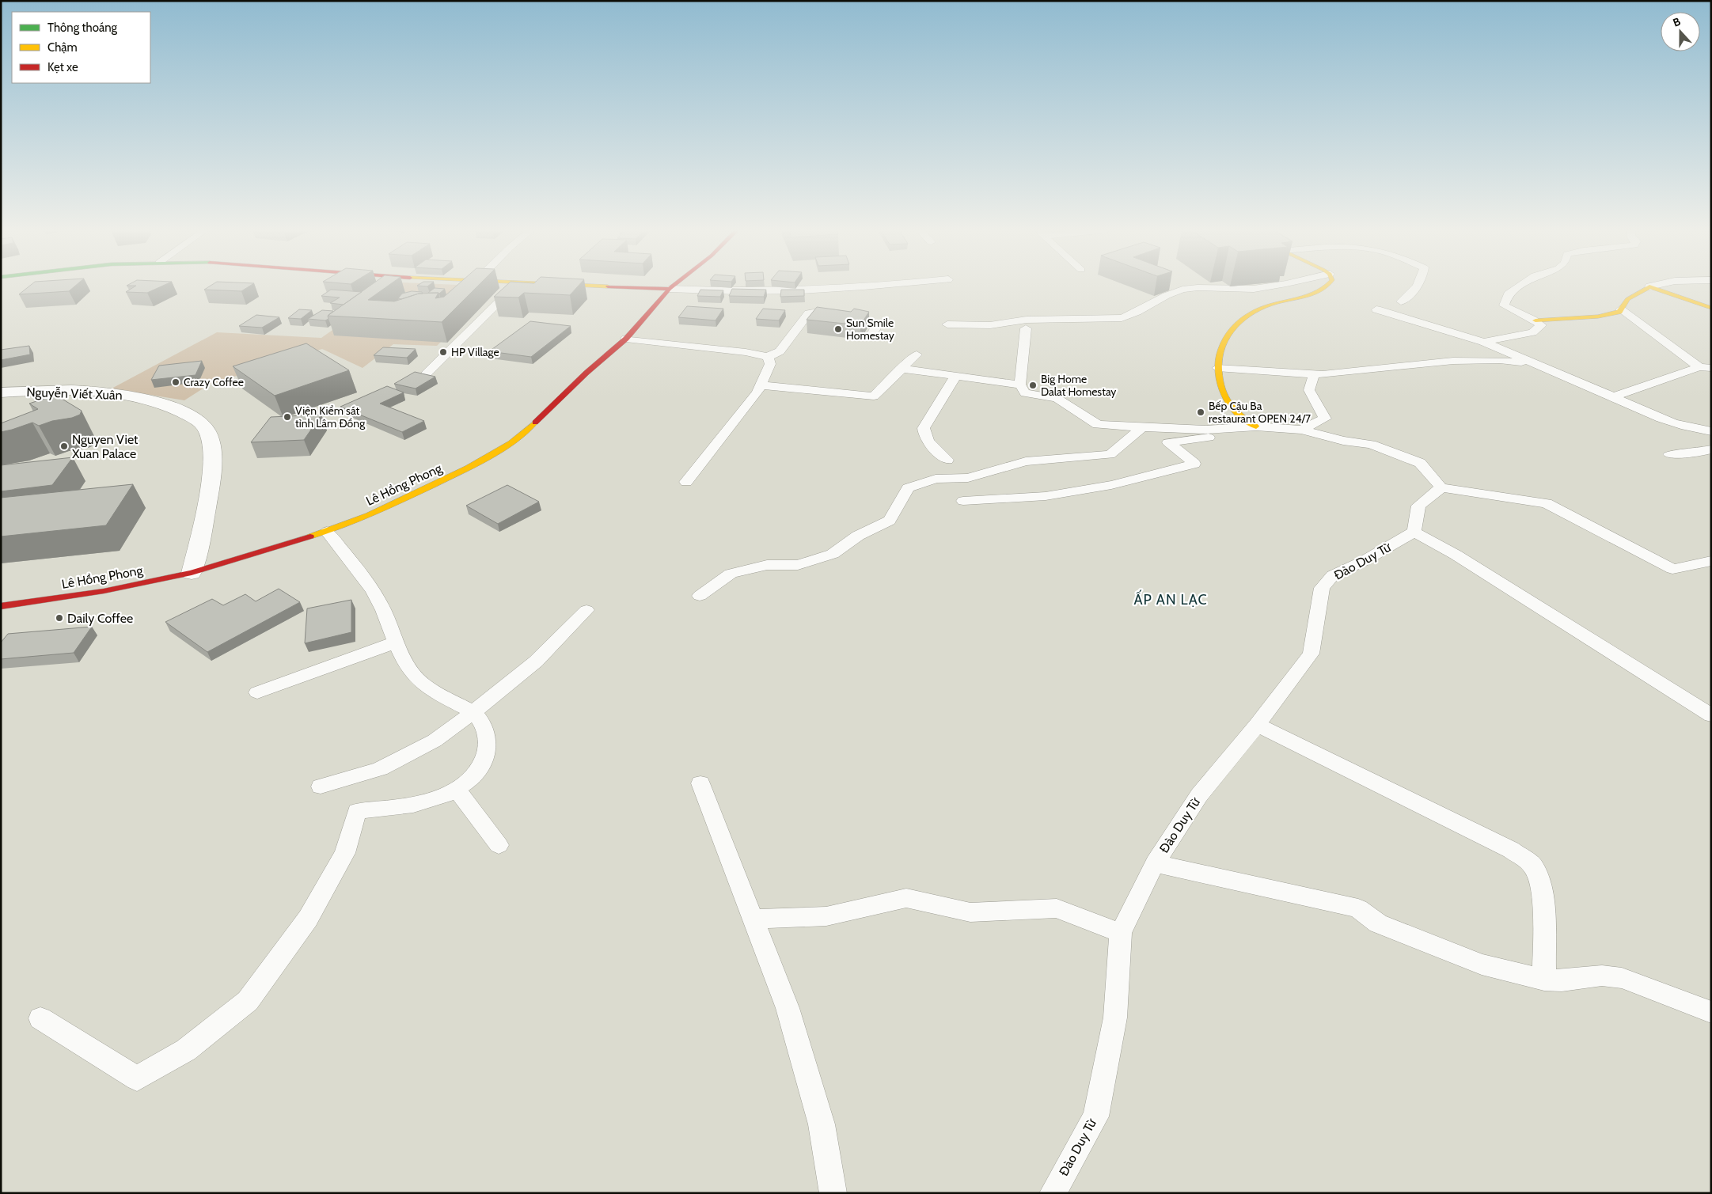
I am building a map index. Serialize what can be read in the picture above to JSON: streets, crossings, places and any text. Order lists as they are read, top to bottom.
{
  "streets": {
    "street": ["Nguyễn Viết Xuân", "Lê Hồng Phong"],
    "lane": ["Đào Duy Từ"]
  },
  "crossings": [
    ["Nguyễn Viết Xuân", "Lê Hồng Phong"]
  ],
  "districts": ["ẤP AN LẠC"],
  "places": [
    "Sun Smile Homestay",
    "HP Village",
    "Crazy Coffee",
    "Big Home Dalat Homestay",
    "Bếp Cậu Ba restaurant OPEN 24/7",
    "Viện Kiểm sát tỉnh Lâm Đồng",
    "Nguyen Viet Xuan Palace",
    "Daily Coffee"
  ],
  "legend": ["Thông thoáng", "Chậm", "Kẹt xe"],
  "north": "top"
}
